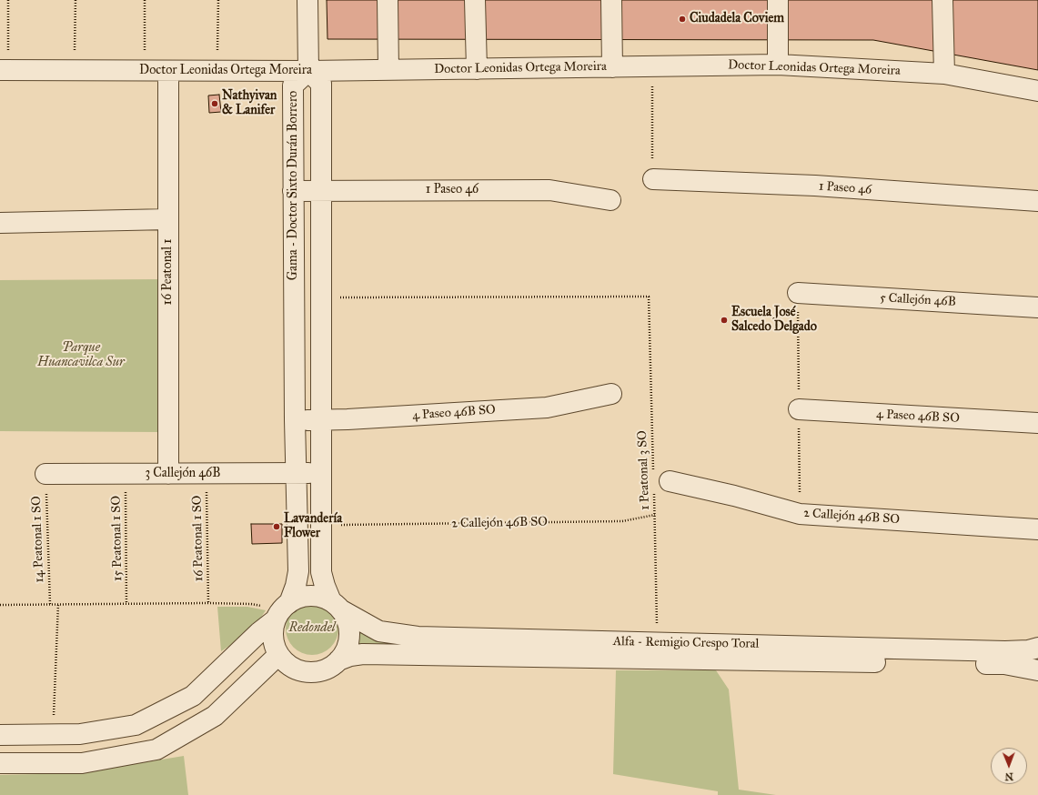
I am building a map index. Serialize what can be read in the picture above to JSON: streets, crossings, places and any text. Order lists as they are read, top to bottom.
{
  "streets": {
    "street": [
      "Doctor Leonidas Ortega Moreira",
      "Gama - Doctor Sixto Durán Borrero",
      "1 Paseo 46",
      "16 Peatonal 1",
      "5 Callejón 46B",
      "4 Paseo 46B SO",
      "3 Callejón 46B",
      "2 Callejón 46B SO",
      "Alfa - Remigio Crespo Toral"
    ],
    "path": [
      "1 Peatonal 3 SO",
      "15 Peatonal 1 SO",
      "16 Peatonal 1 SO",
      "14 Peatonal 1 SO"
    ]
  },
  "crossings": [
    ["Doctor Leonidas Ortega Moreira", "Gama - Doctor Sixto Durán Borrero"],
    ["Doctor Leonidas Ortega Moreira", "16 Peatonal 1"],
    ["Gama - Doctor Sixto Durán Borrero", "1 Paseo 46"],
    ["Gama - Doctor Sixto Durán Borrero", "4 Paseo 46B SO"],
    ["Gama - Doctor Sixto Durán Borrero", "1 Peatonal 3 SO"],
    ["Gama - Doctor Sixto Durán Borrero", "3 Callejón 46B"],
    ["Gama - Doctor Sixto Durán Borrero", "Alfa - Remigio Crespo Toral"],
    ["16 Peatonal 1", "3 Callejón 46B"],
    ["1 Peatonal 3 SO", "2 Callejón 46B SO"],
    ["1 Peatonal 3 SO", "Alfa - Remigio Crespo Toral"],
    ["3 Callejón 46B", "15 Peatonal 1 SO"],
    ["3 Callejón 46B", "16 Peatonal 1 SO"],
    ["3 Callejón 46B", "14 Peatonal 1 SO"]
  ],
  "parks": ["Parque Huancavilca Sur", "Redondel"],
  "places": [
    "Ciudadela Coviem",
    "Nathyivan & Lanifer",
    "Escuela José Salcedo Delgado",
    "Lavandería Flower"
  ],
  "north": "bottom"
}
